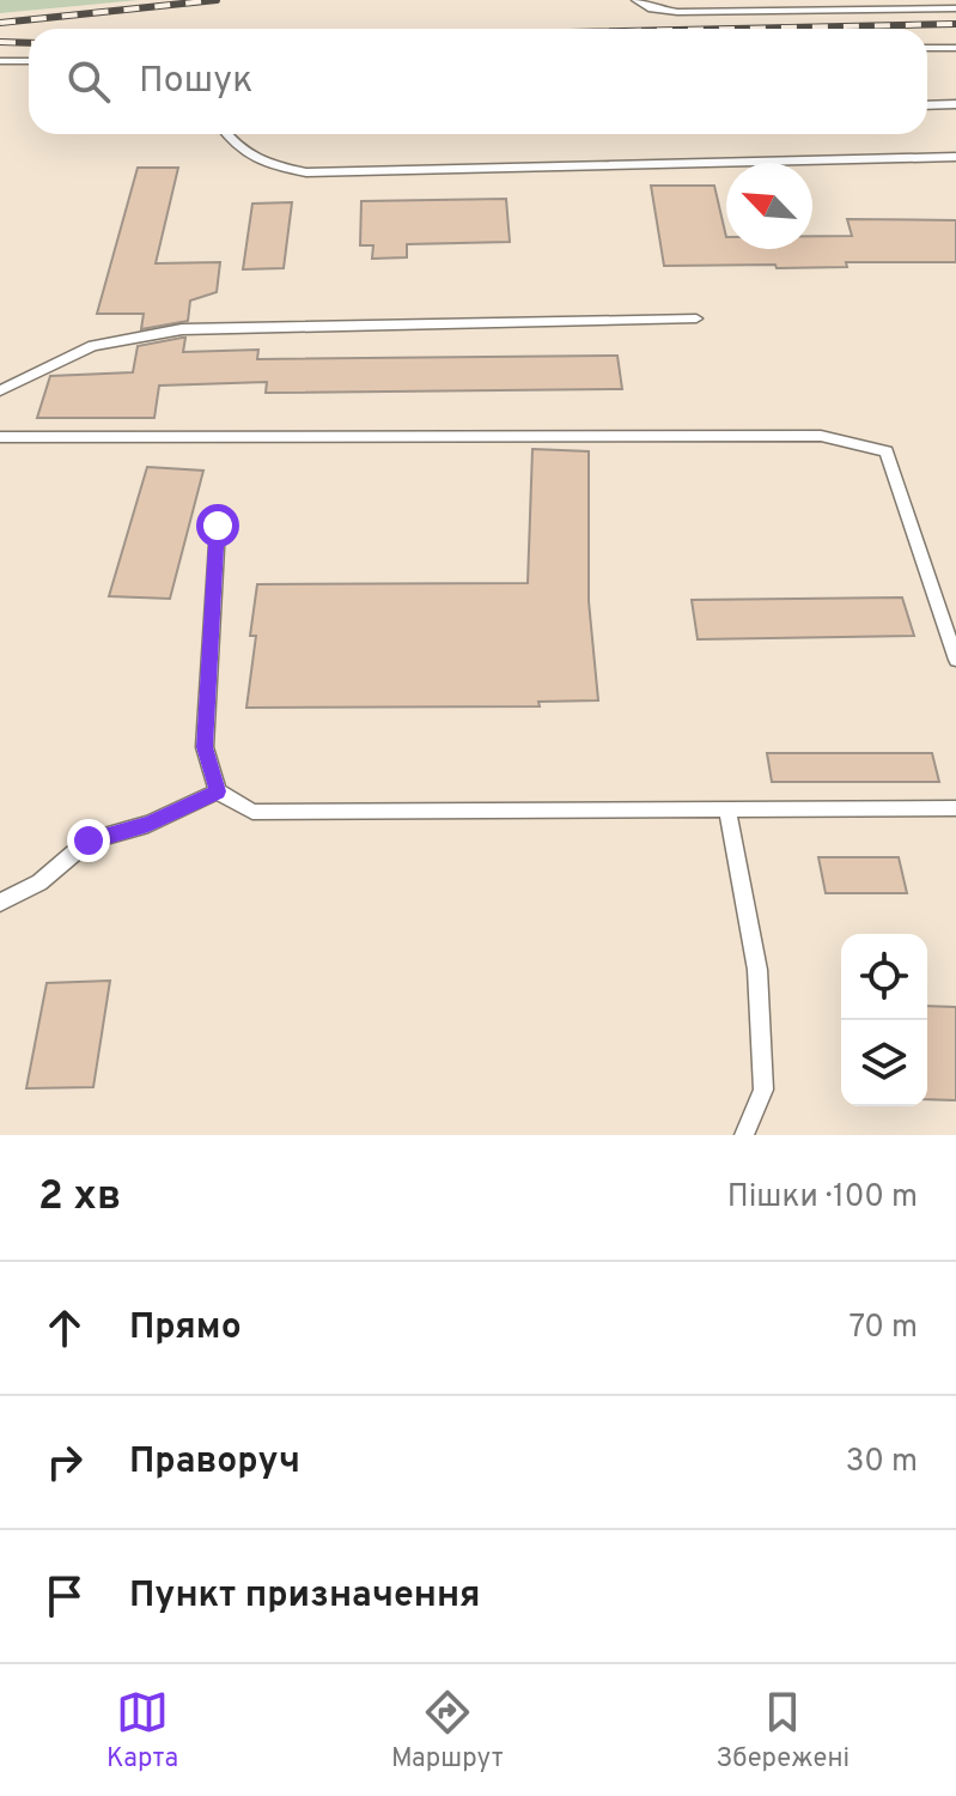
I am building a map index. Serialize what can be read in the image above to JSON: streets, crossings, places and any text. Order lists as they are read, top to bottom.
{
  "north": "top left",
  "page": {
    "search": "Пошук",
    "heading": ["2 хв", "Пішки · 100 m"],
    "list": [
      ["Прямо", "70 m"],
      ["Праворуч", "30 m"],
      "Пункт призначення"
    ],
    "nav": ["Карта", "Маршрут", "Збережені"]
  }
}
